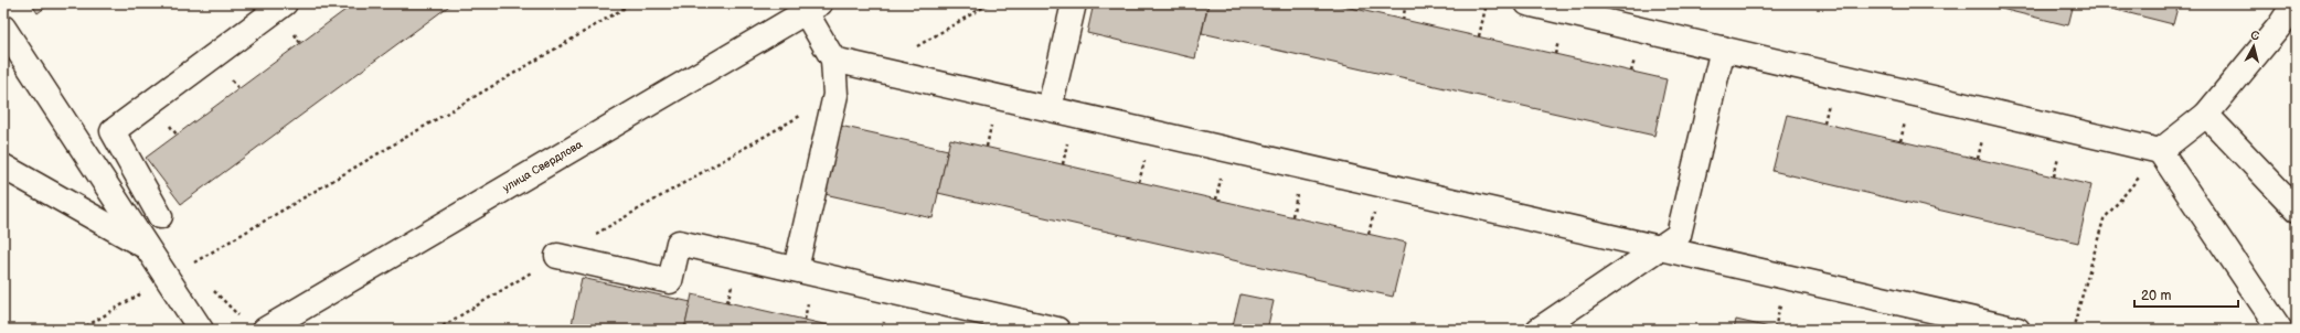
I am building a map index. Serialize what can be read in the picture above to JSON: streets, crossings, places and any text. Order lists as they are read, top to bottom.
{
  "streets": {
    "main road": ["улица Свердлова"]
  },
  "scale_bar": "20 m",
  "north": "top"
}
